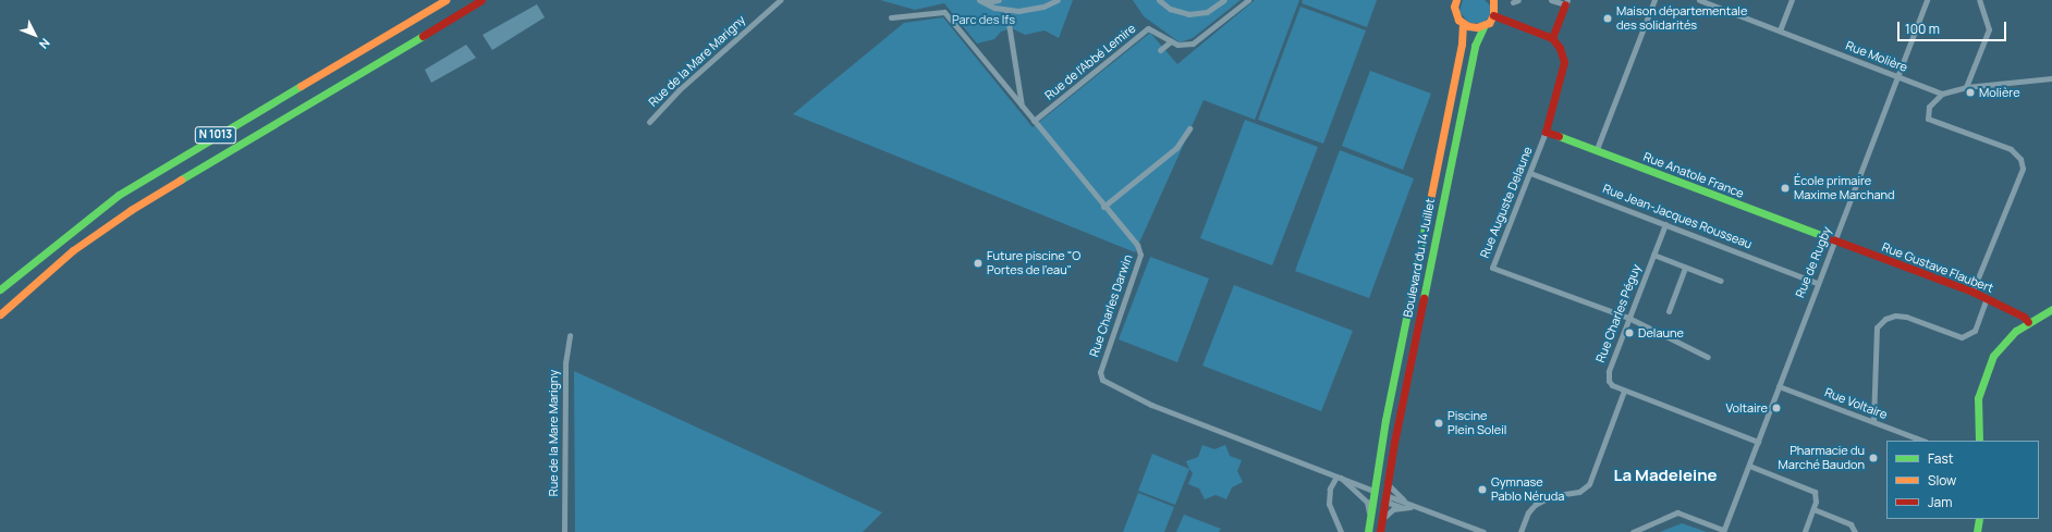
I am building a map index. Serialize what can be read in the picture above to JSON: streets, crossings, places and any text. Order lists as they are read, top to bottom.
{
  "streets": {
    "main road": [
      "N 1013",
      "Rue Anatole France",
      "Boulevard du 14 Juillet",
      "Rue Gustave Flaubert"
    ],
    "street": [
      "Rue Molière",
      "Rue de la Mare Marigny",
      "Rue de l'Abbé Lemire",
      "Rue Auguste Delaune",
      "Rue Jean-Jacques Rousseau",
      "Rue de Rugby",
      "Rue Charles Darwin",
      "Rue Charles Péguy",
      "Rue Voltaire"
    ]
  },
  "crossings": [
    ["Rue Molière", "Rue de Rugby"],
    ["Rue de l'Abbé Lemire", "Rue Charles Darwin"],
    ["Rue Anatole France", "Rue Auguste Delaune"],
    ["Rue Anatole France", "Rue de Rugby"],
    ["Rue Anatole France", "Rue Gustave Flaubert"],
    ["Rue Auguste Delaune", "Rue Jean-Jacques Rousseau"],
    ["Rue Auguste Delaune", "Rue Charles Péguy"],
    ["Rue Jean-Jacques Rousseau", "Rue de Rugby"],
    ["Rue Jean-Jacques Rousseau", "Rue Charles Péguy"],
    ["Boulevard du 14 Juillet", "Rue Charles Darwin"],
    ["Rue de Rugby", "Rue Gustave Flaubert"],
    ["Rue de Rugby", "Rue Charles Péguy"],
    ["Rue de Rugby", "Rue Voltaire"]
  ],
  "districts": ["La Madeleine"],
  "parks": ["Parc des Ifs"],
  "places": [
    "Maison départementale des solidarités",
    "Molière",
    "École primaire Maxime Marchand",
    "Future piscine \"O Portes de l'eau\"",
    "Delaune",
    "Voltaire",
    "Piscine Plein Soleil",
    "Pharmacie du Marché Baudon",
    "Gymnase Pablo Néruda"
  ],
  "legend": ["Fast", "Slow", "Jam"],
  "scale_bar": "100 m",
  "north": "bottom right"
}
